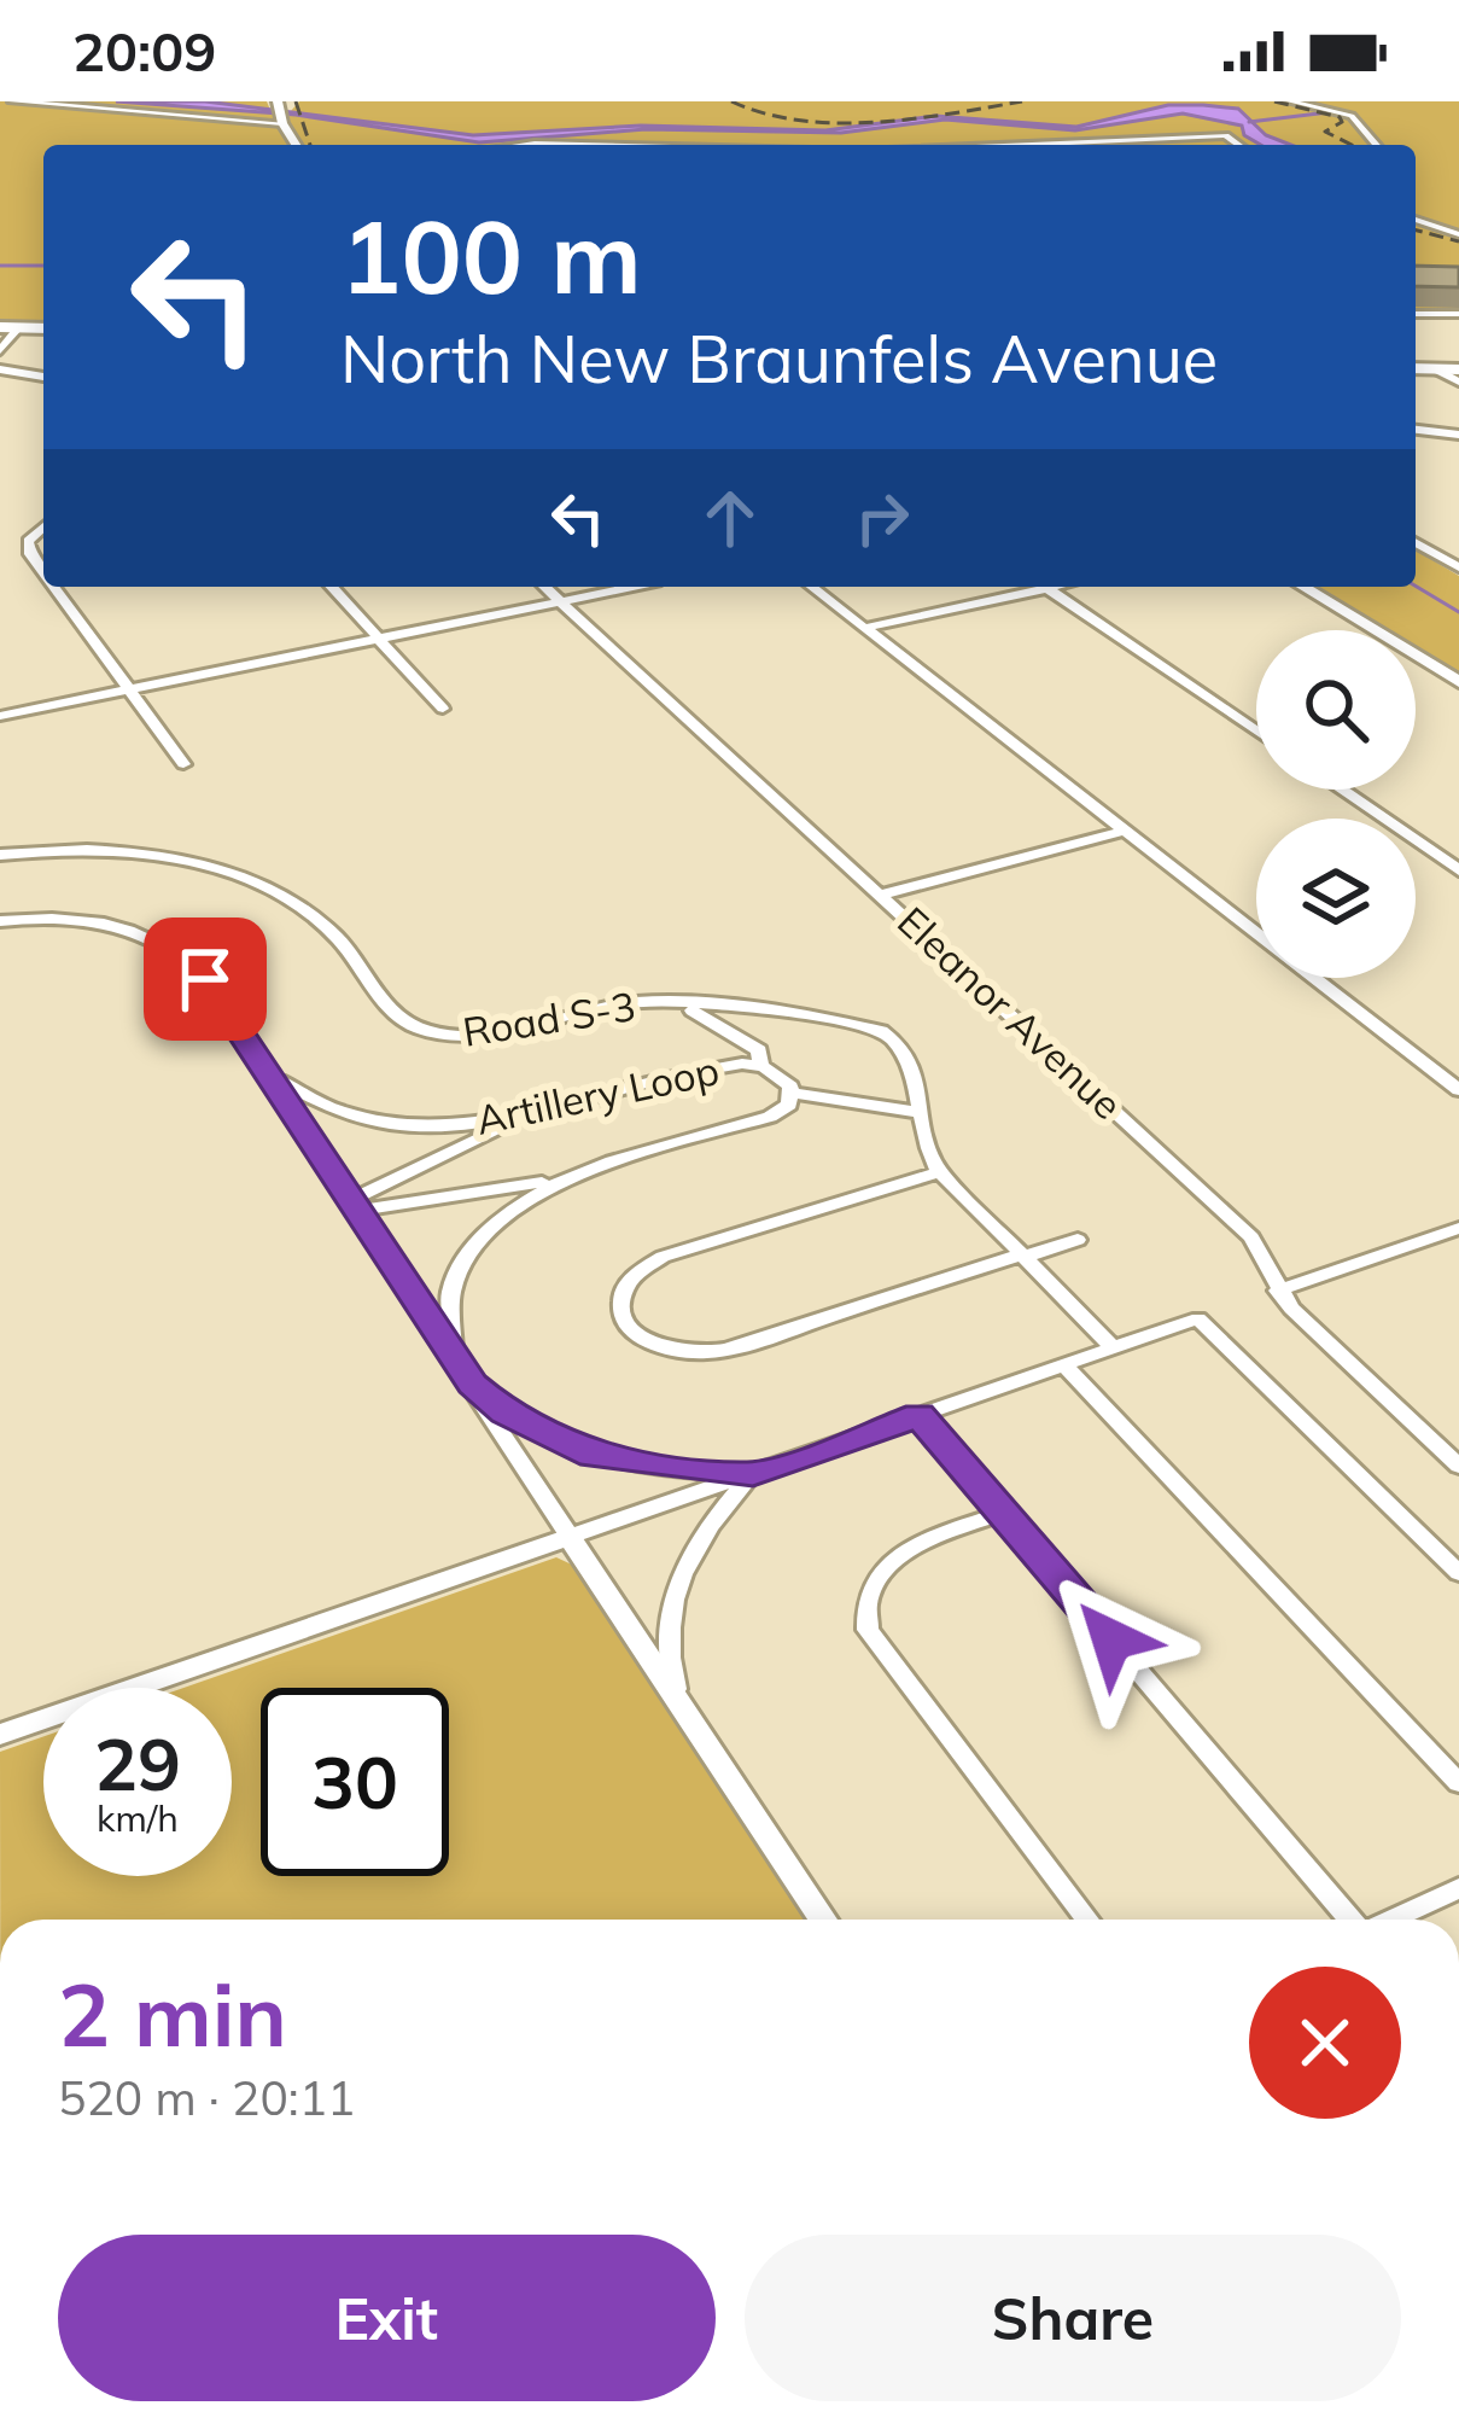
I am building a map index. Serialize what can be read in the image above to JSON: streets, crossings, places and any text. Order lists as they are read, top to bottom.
{
  "streets": {
    "street": ["Eleanor Avenue", "Road S-3", "Artillery Loop"]
  },
  "page": {
    "status": "20:09",
    "turn": ["100 m", "North New Braunfels Avenue"],
    "speed": "29 km/h",
    "limit": "30",
    "heading": ["2 min", "520 m · 20:11"],
    "buttons": ["Exit", "Share"]
  }
}
